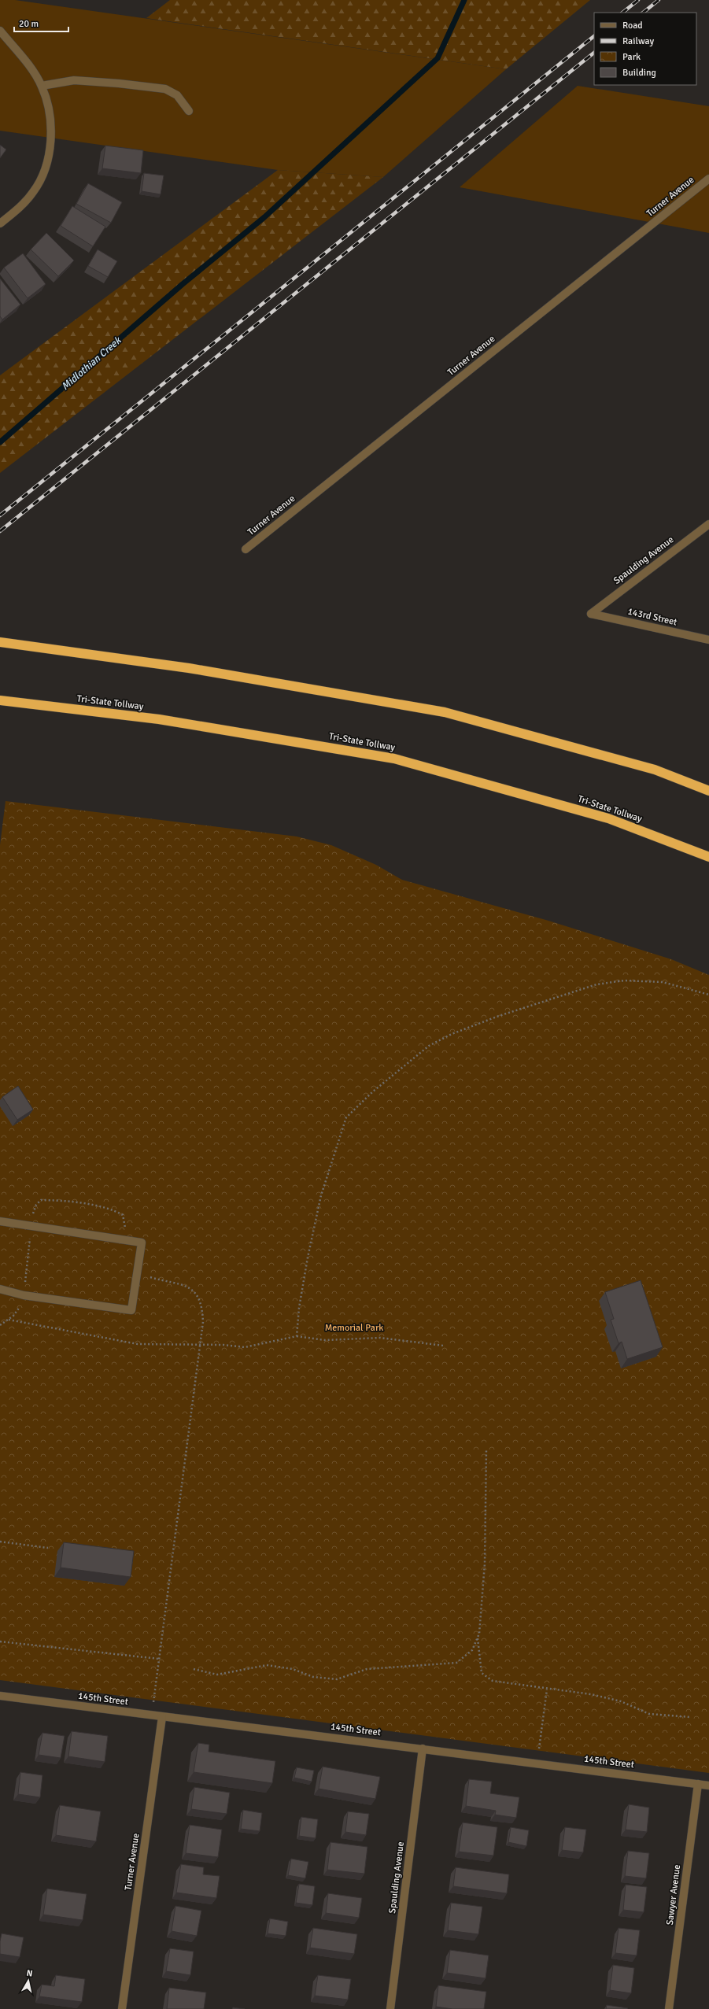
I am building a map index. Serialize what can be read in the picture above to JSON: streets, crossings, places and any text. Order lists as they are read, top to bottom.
{
  "streets": {
    "highway": ["Tri-State Tollway"],
    "street": [
      "Turner Avenue",
      "Spaulding Avenue",
      "143rd Street",
      "145th Street",
      "Sawyer Avenue"
    ]
  },
  "crossings": [
    ["Turner Avenue", "145th Street"],
    ["Spaulding Avenue", "143rd Street"],
    ["Spaulding Avenue", "145th Street"],
    ["145th Street", "Sawyer Avenue"]
  ],
  "water": ["Midlothian Creek"],
  "parks": ["Memorial Park"],
  "legend": [
    "Road",
    "Railway",
    "Park",
    "Building"
  ],
  "scale_bar": "20 m",
  "north": "top"
}
